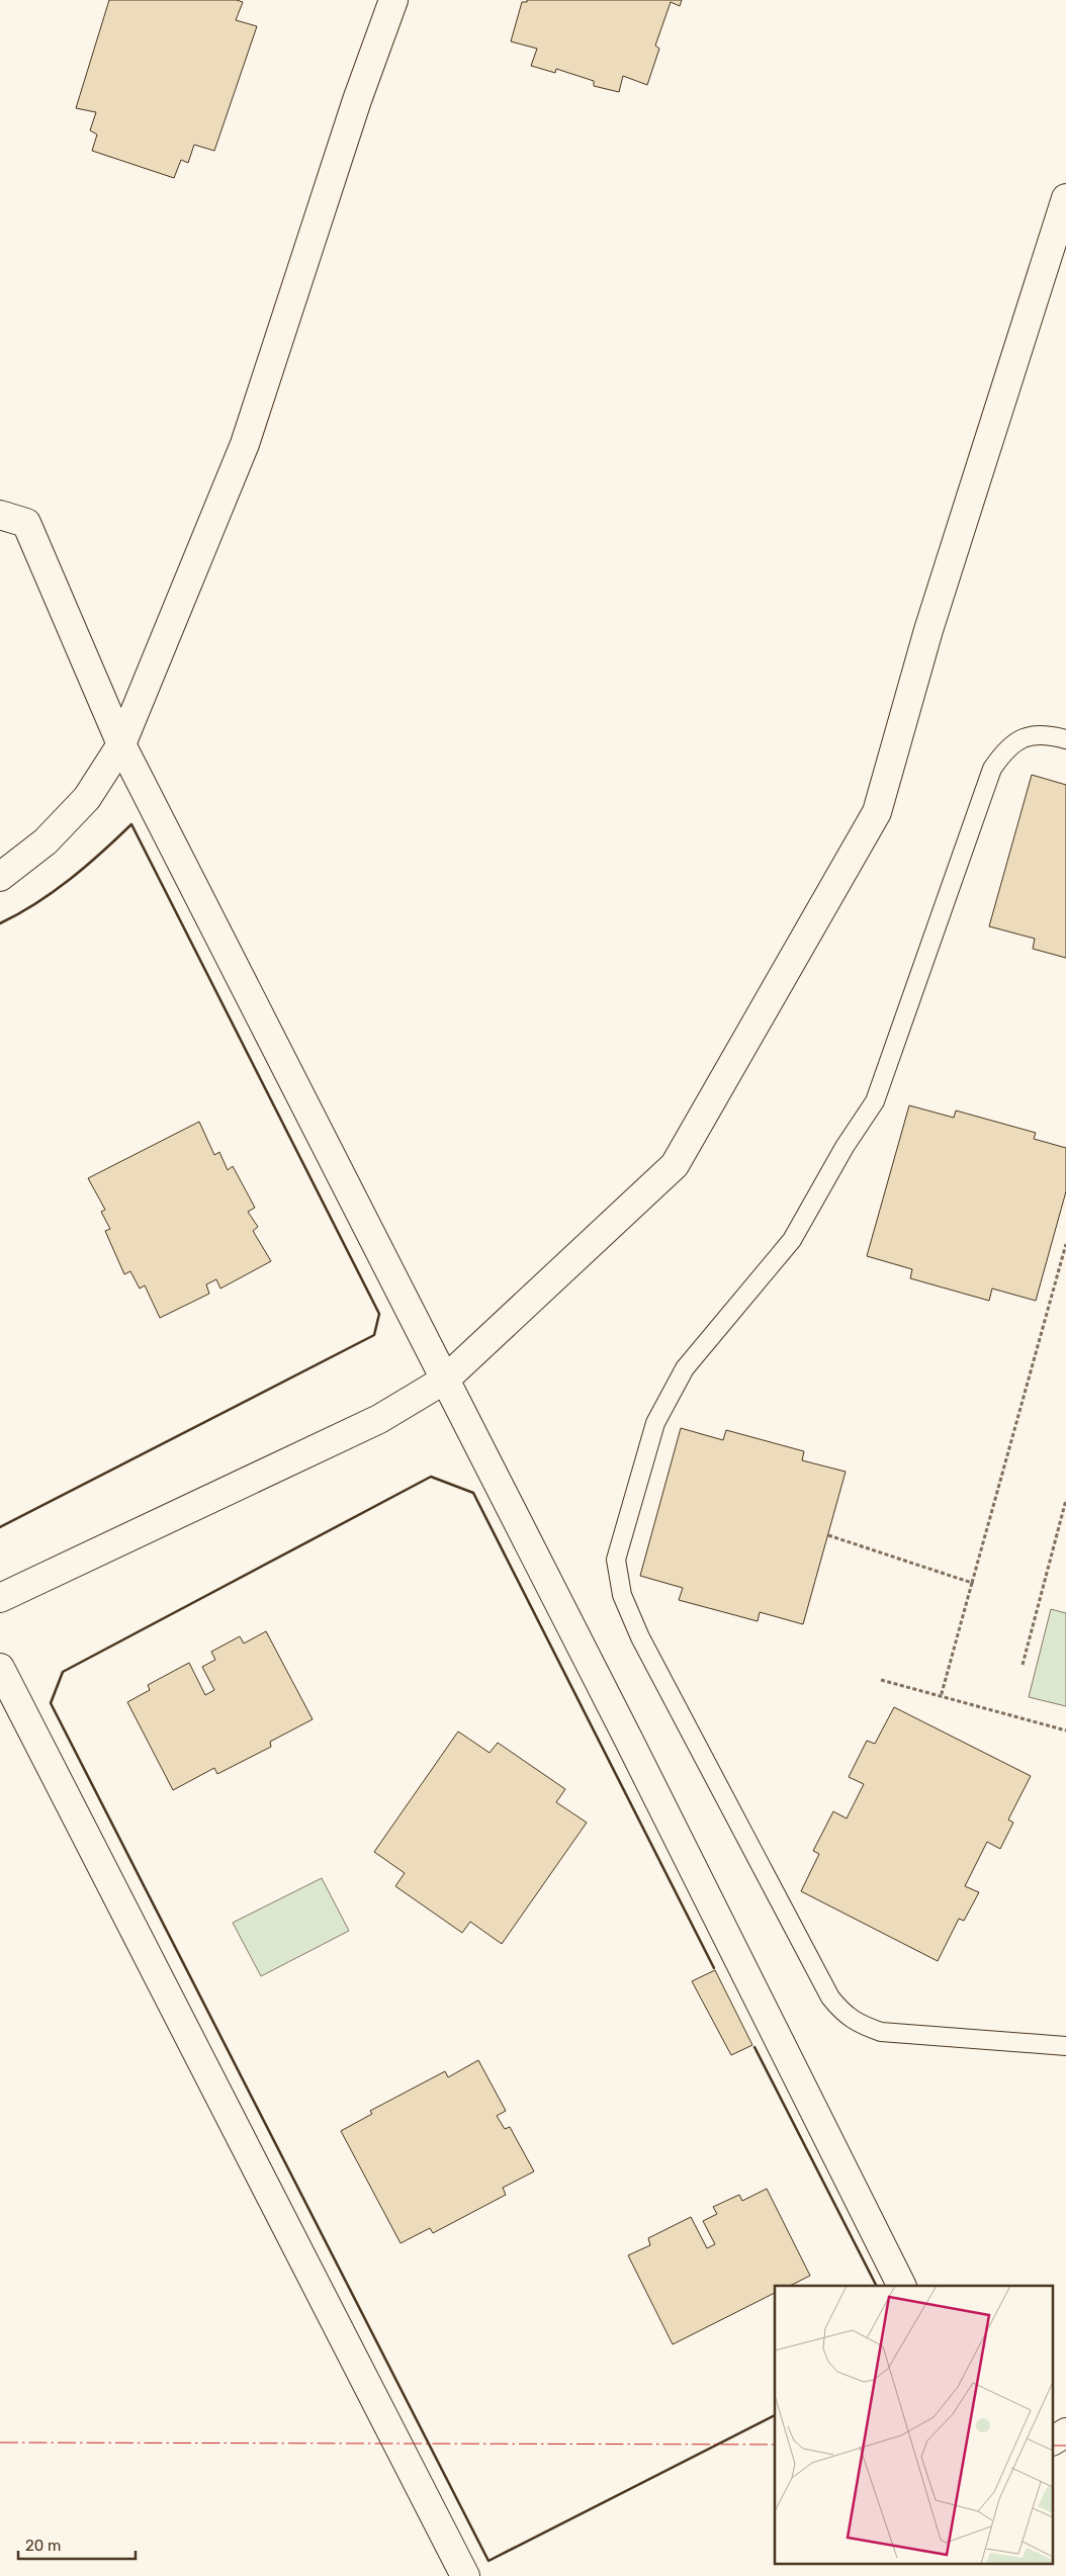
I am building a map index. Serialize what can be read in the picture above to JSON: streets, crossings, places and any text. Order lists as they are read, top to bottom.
{
  "scale_bar": "20 m"
}
